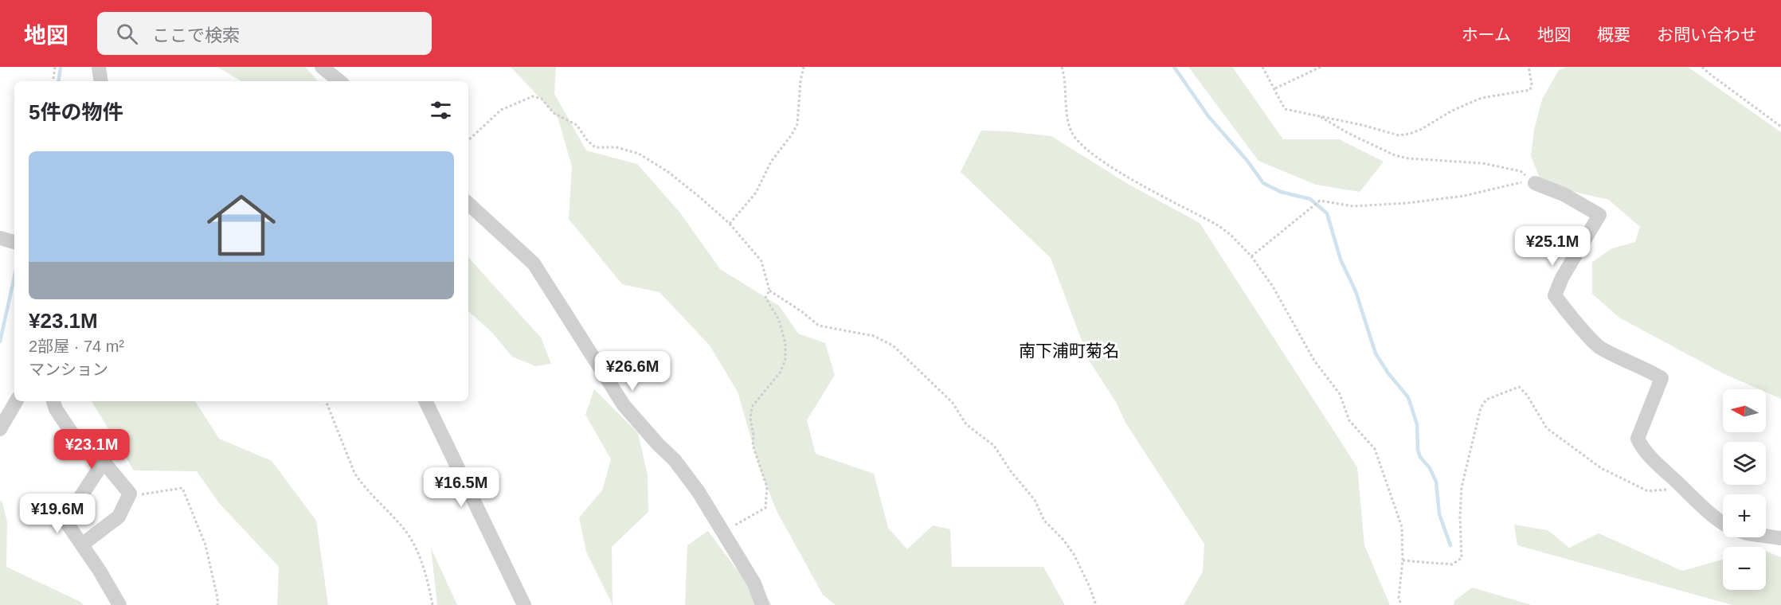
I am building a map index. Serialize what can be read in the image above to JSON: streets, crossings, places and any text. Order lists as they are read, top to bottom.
{
  "districts": ["南下浦町菊名"],
  "north": "left",
  "page": {
    "header": "地図",
    "search": "ここで検索",
    "nav": [
      "ホーム",
      "地図",
      "概要",
      "お問い合わせ"
    ],
    "heading": "5件の物件",
    "list": [
      {
        "name": "¥23.1M",
        "note": "2部屋 · 74 m² · マンション"
      }
    ],
    "price": [
      "¥25.1M",
      "¥26.6M",
      "¥23.1M",
      "¥16.5M",
      "¥19.6M"
    ],
    "map_buttons": ["+", "−"]
  }
}
